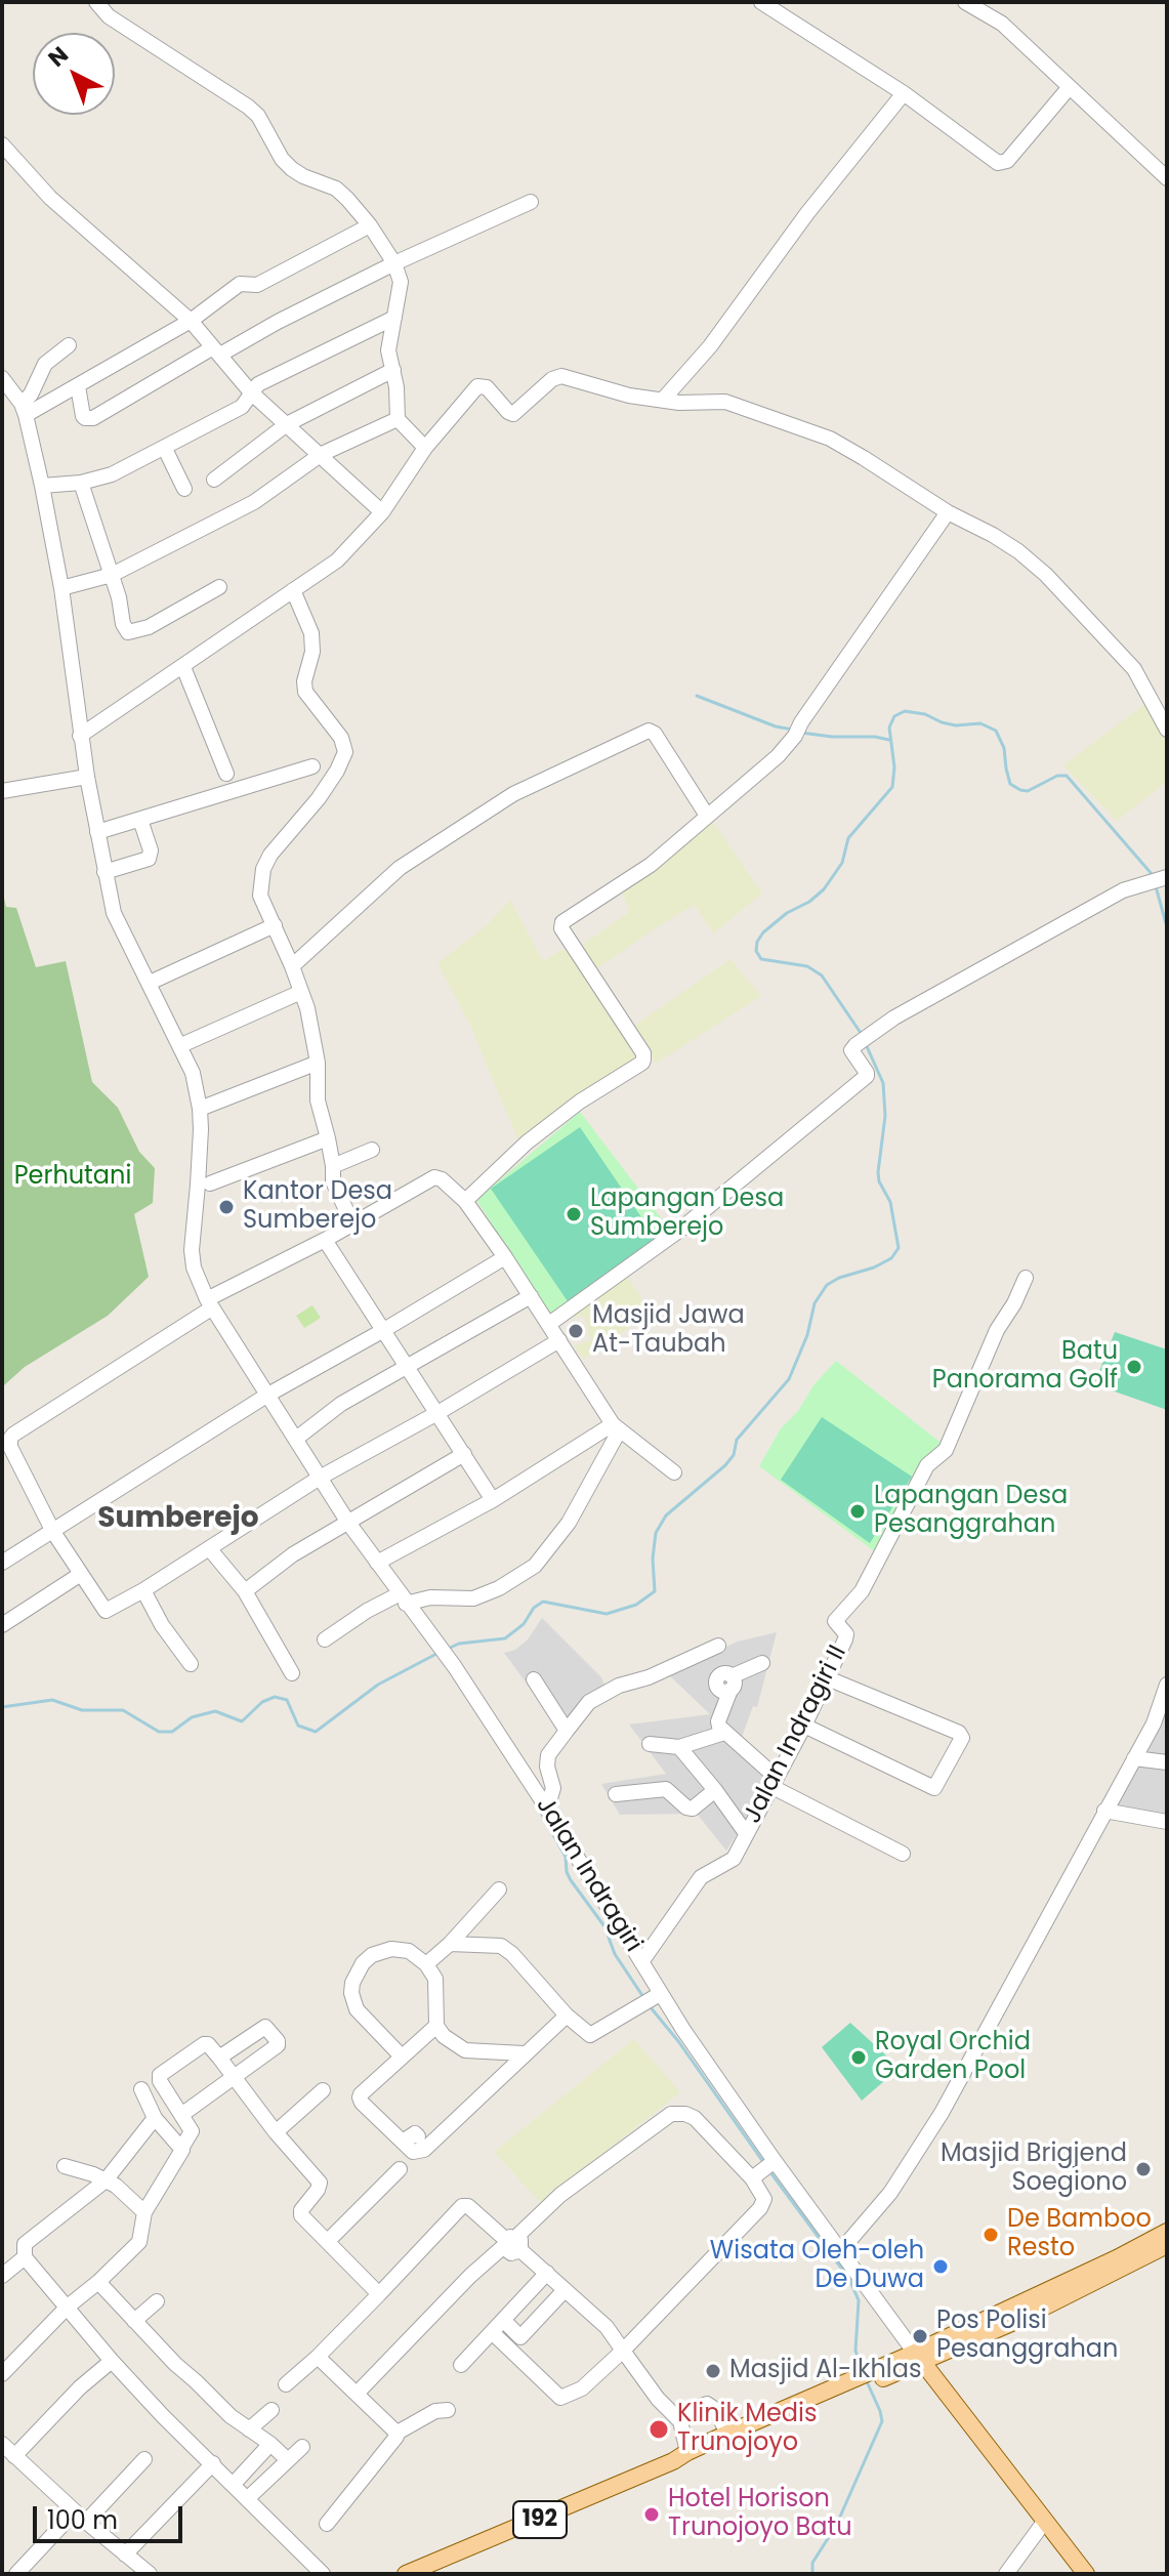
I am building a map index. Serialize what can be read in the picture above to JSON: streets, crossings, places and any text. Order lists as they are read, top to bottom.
{
  "streets": {
    "main road": ["192"],
    "street": ["Jalan Indragiri II", "Jalan Indragiri"]
  },
  "crossings": [
    ["Jalan Indragiri II", "Jalan Indragiri"],
    ["Jalan Indragiri", "192"]
  ],
  "districts": ["Sumberejo"],
  "parks": ["Perhutani"],
  "places": [
    "Kantor Desa Sumberejo",
    "Lapangan Desa Sumberejo",
    "Masjid Jawa At-Taubah",
    "Batu Panorama Golf",
    "Lapangan Desa Pesanggrahan",
    "Royal Orchid Garden Pool",
    "Masjid Brigjend Soegiono",
    "De Bamboo Resto",
    "Wisata Oleh-oleh De Duwa",
    "Pos Polisi Pesanggrahan",
    "Masjid Al-Ikhlas",
    "Klinik Medis Trunojoyo",
    "Hotel Horison Trunojoyo Batu"
  ],
  "scale_bar": "100 m",
  "north": "top left"
}
